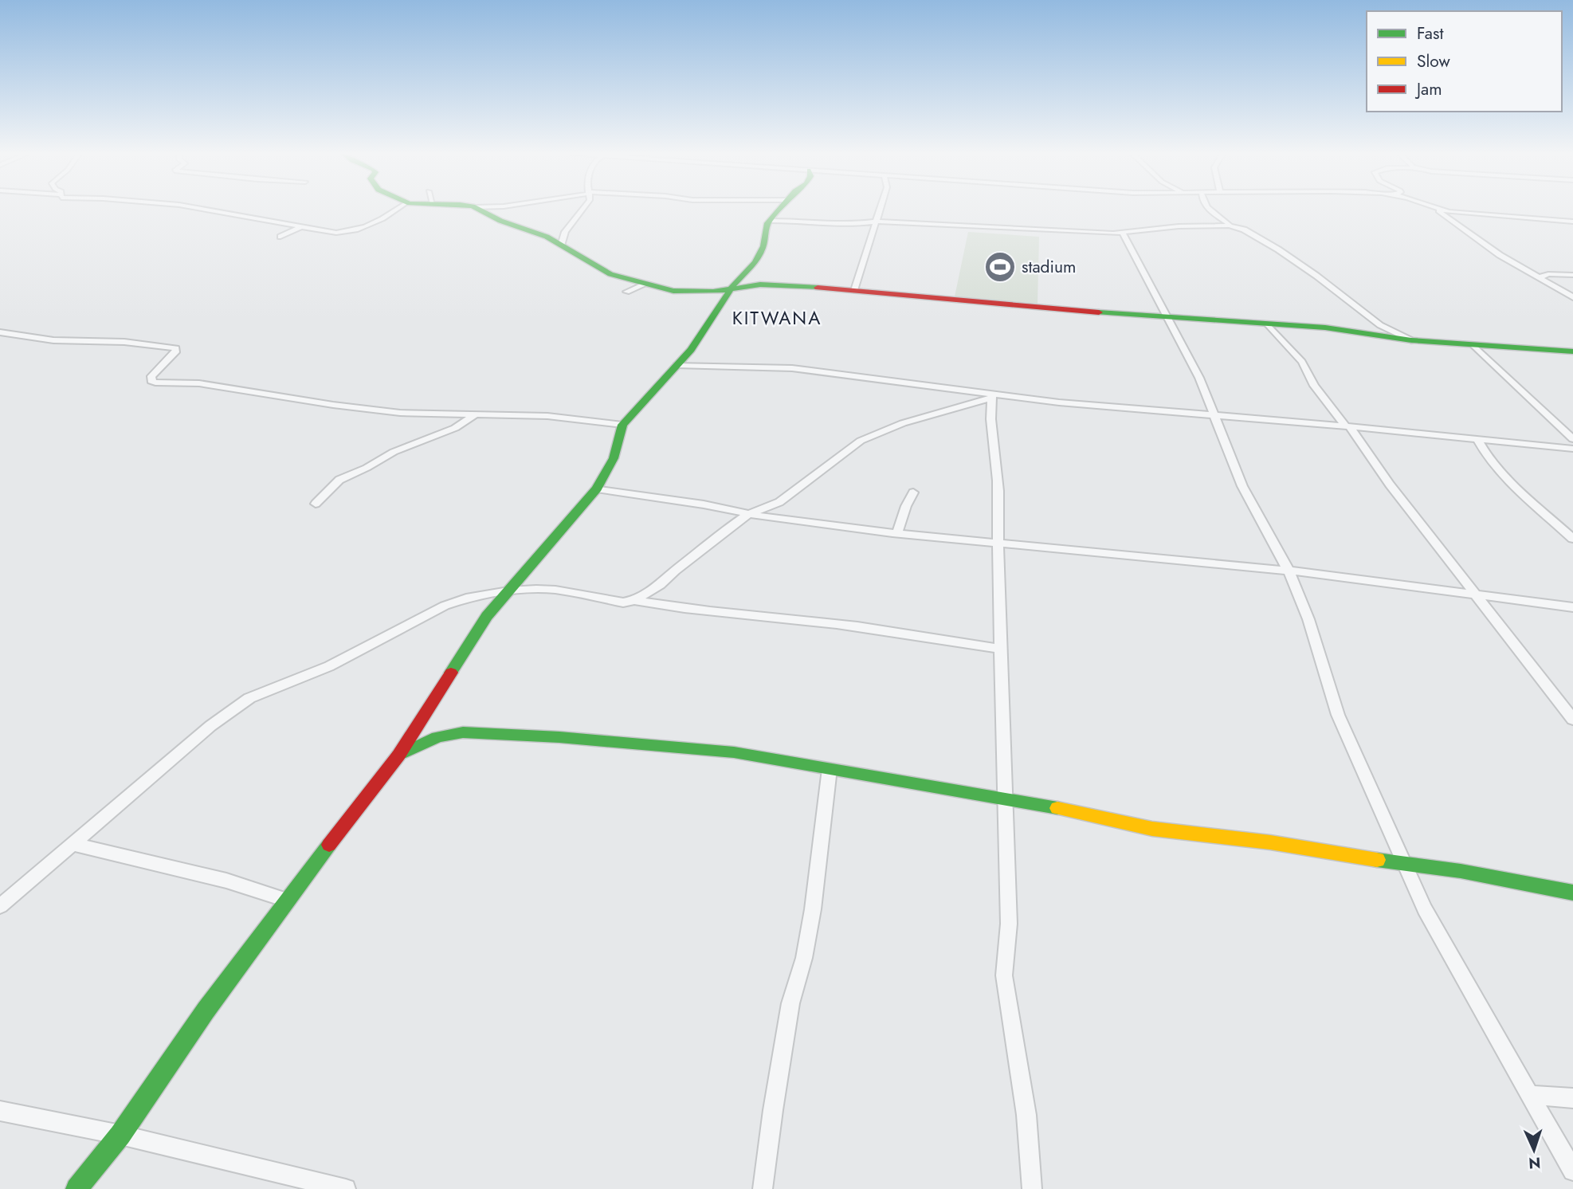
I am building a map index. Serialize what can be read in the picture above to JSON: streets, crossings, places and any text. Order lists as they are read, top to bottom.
{
  "districts": ["KITWANA"],
  "places": {
    "sports": ["stadium"]
  },
  "legend": ["Fast", "Slow", "Jam"],
  "north": "bottom"
}
